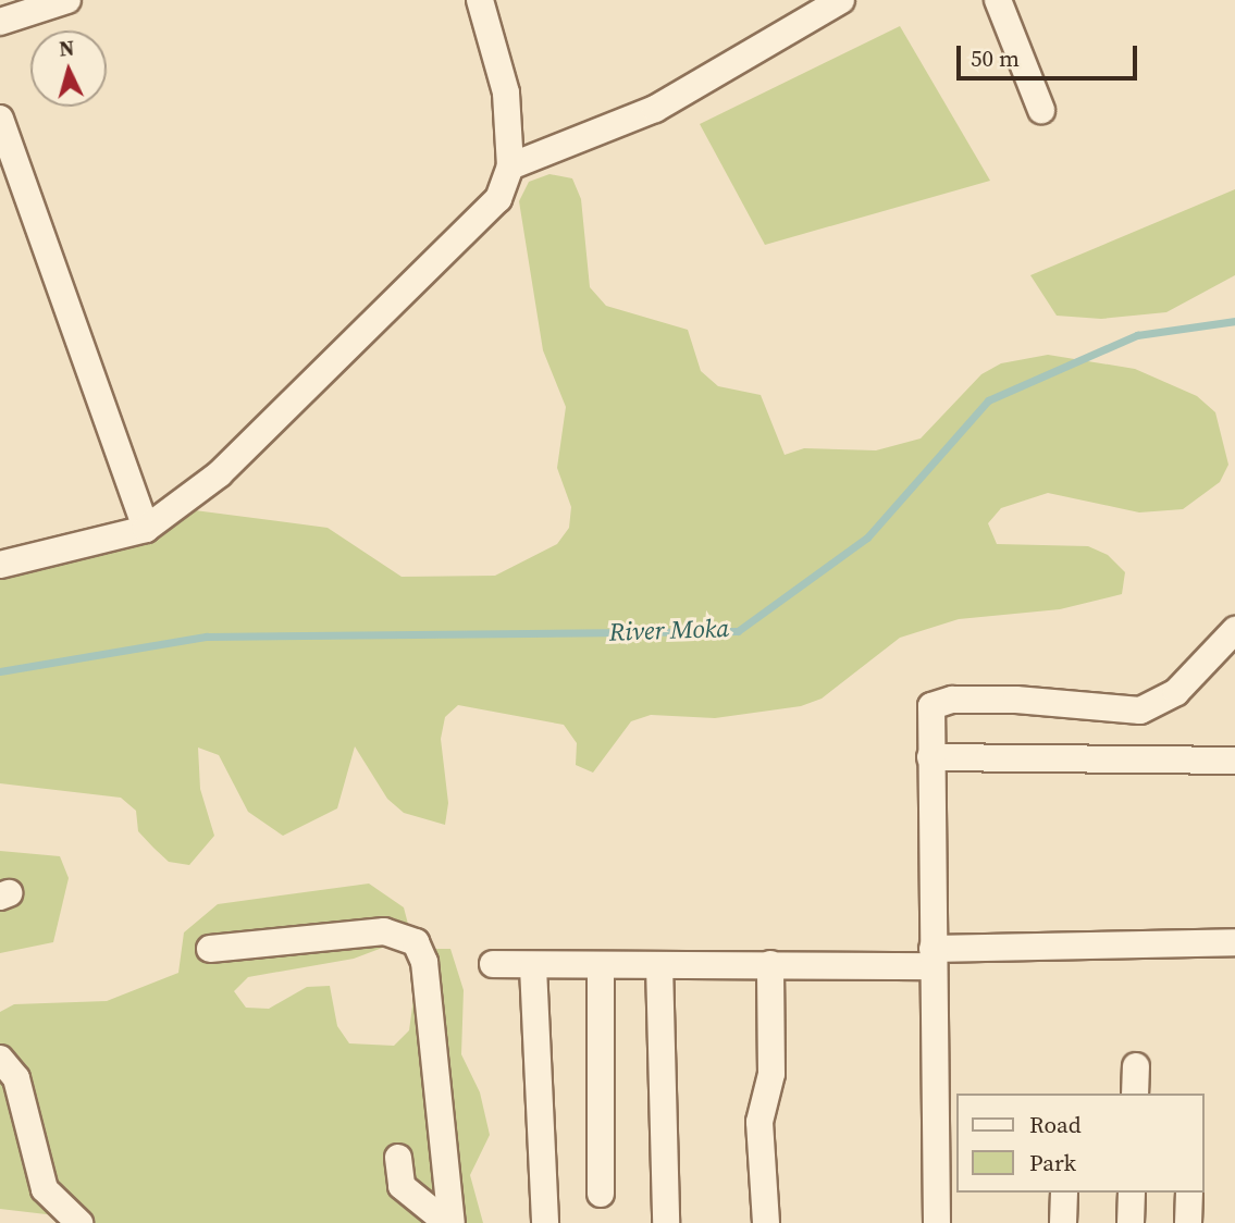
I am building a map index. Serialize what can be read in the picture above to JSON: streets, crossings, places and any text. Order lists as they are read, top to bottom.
{
  "water": ["River Moka"],
  "legend": ["Road", "Park"],
  "scale_bar": "50 m",
  "north": "top"
}
